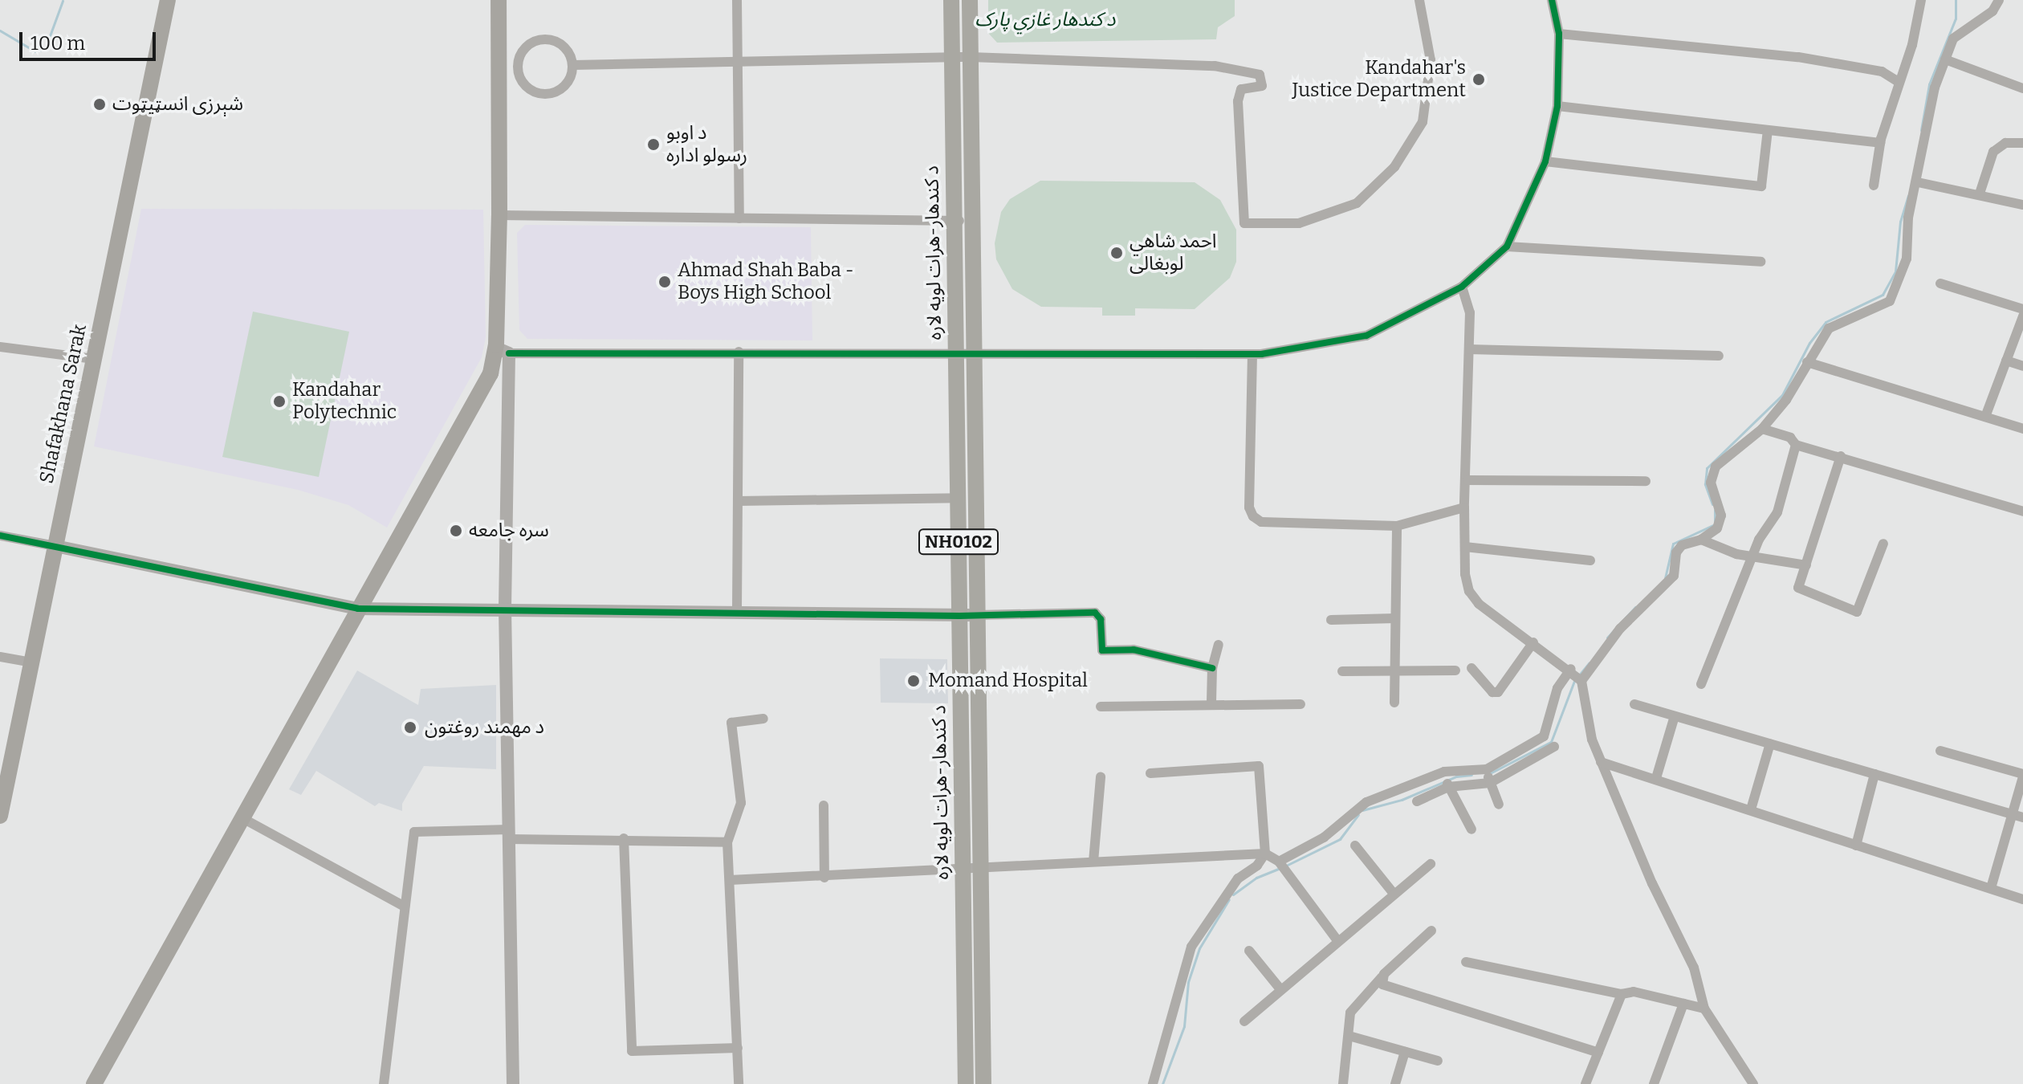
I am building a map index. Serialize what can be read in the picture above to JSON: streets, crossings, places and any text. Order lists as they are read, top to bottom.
{
  "streets": {
    "highway": ["د کندهار-هرات لويه لاره", "NH0102"],
    "main road": ["Shafakhana Sarak"]
  },
  "parks": ["د کندهار غازي پارک"],
  "places": [
    "Kandahar's Justice Department",
    "شېرزی انسټيټوت",
    "د اوبو رسولو اداره",
    "احمد شاهي لوبغالی",
    "Ahmad Shah Baba - Boys High School",
    "Kandahar Polytechnic",
    "سره جامعه",
    "Momand Hospital",
    "د مهمند روغتون"
  ],
  "scale_bar": "100 m"
}
